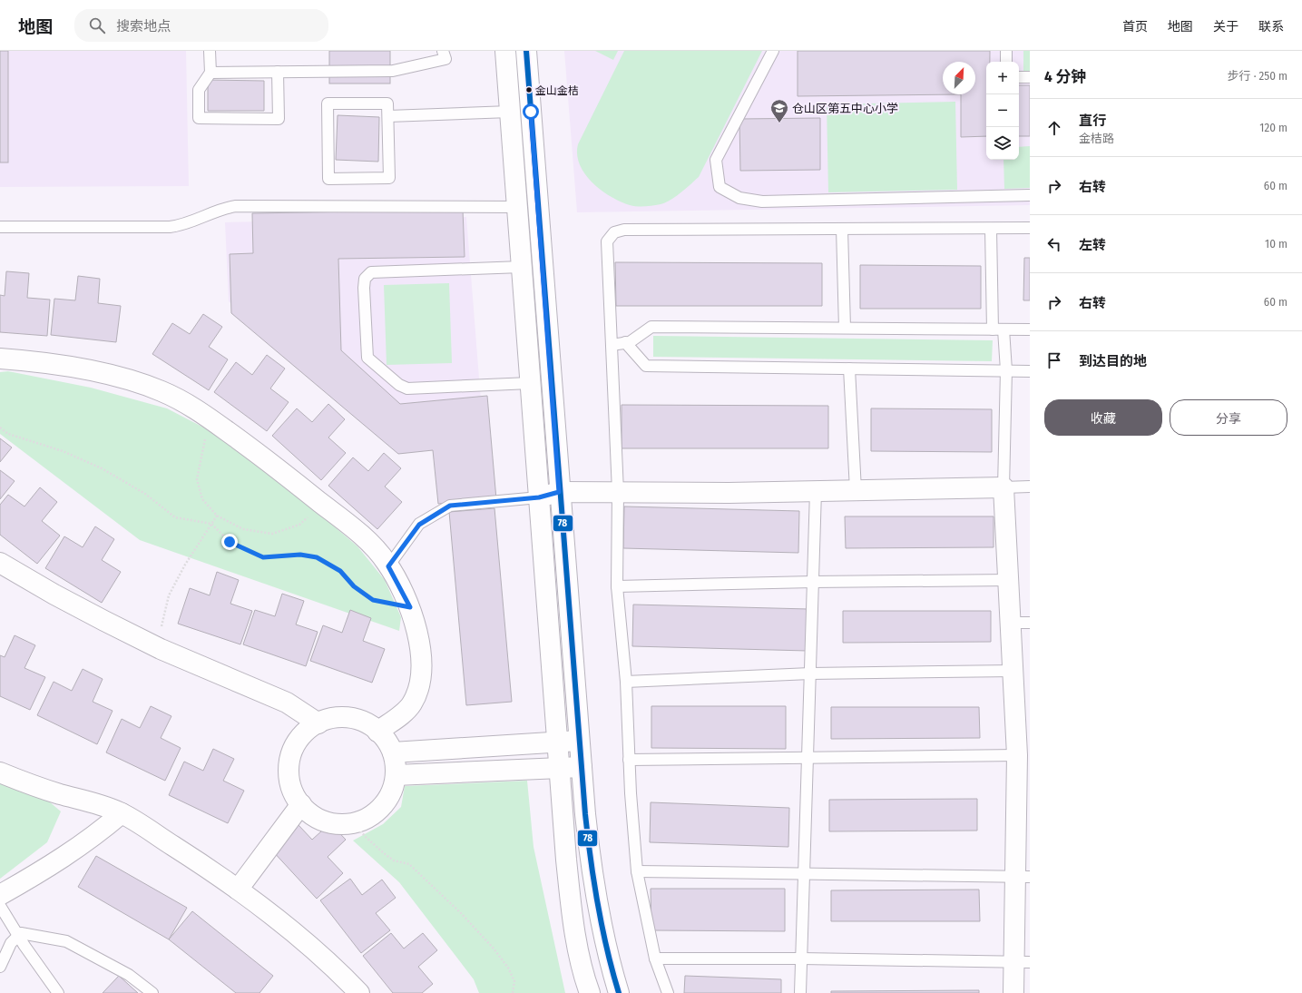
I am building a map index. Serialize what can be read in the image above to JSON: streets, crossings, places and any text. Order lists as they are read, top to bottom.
{
  "places": {
    "other": ["金山金桔"],
    "school or university": ["仓山区第五中心小学"]
  },
  "lines": ["transit line 78"],
  "north": "top right",
  "page": {
    "header": "地图",
    "search": "搜索地点",
    "nav": [
      "首页",
      "地图",
      "关于",
      "联系"
    ],
    "heading": ["4 分钟", "步行 · 250 m"],
    "map_buttons": ["+", "−"],
    "list": [
      ["直行", "金桔路", "120 m"],
      ["右转", "60 m"],
      ["左转", "10 m"],
      ["右转", "60 m"],
      "到达目的地"
    ],
    "buttons": ["收藏", "分享"]
  }
}
